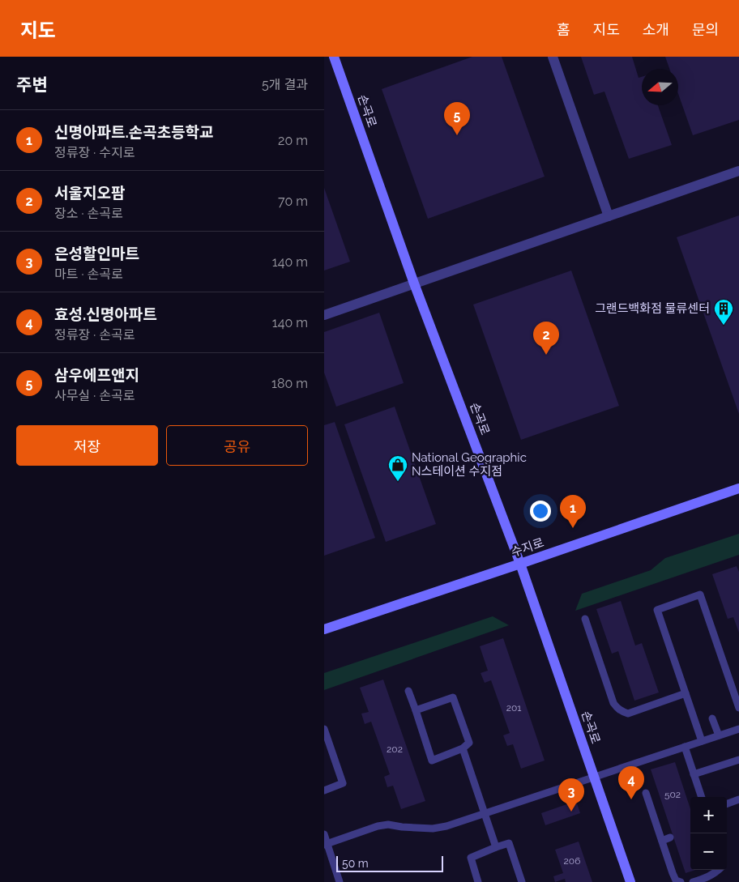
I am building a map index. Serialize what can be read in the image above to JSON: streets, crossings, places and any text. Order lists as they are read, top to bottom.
{
  "streets": {
    "street": ["손곡로", "수지로"]
  },
  "crossings": [
    ["손곡로", "수지로"]
  ],
  "places": {
    "building": ["그랜드백화점 물류센터"],
    "shop": ["National Geographic N스테이션 수지점"]
  },
  "house_numbers": [
    "201",
    "202",
    "502",
    "206"
  ],
  "scale_bar": "50 m",
  "north": "left",
  "page": {
    "header": "지도",
    "nav": [
      "홈",
      "지도",
      "소개",
      "문의"
    ],
    "heading": ["주변", "5개 결과"],
    "pins": [
      "5",
      "2",
      "1",
      "4",
      "3"
    ],
    "list": [
      {
        "mark": "1",
        "name": "신명아파트.손곡초등학교",
        "note": "정류장 · 수지로",
        "value": "20 m"
      },
      {
        "mark": "2",
        "name": "서울지오팜",
        "note": "장소 · 손곡로",
        "value": "70 m"
      },
      {
        "mark": "3",
        "name": "은성할인마트",
        "note": "마트 · 손곡로",
        "value": "140 m"
      },
      {
        "mark": "4",
        "name": "효성.신명아파트",
        "note": "정류장 · 손곡로",
        "value": "140 m"
      },
      {
        "mark": "5",
        "name": "삼우에프앤지",
        "note": "사무실 · 손곡로",
        "value": "180 m"
      }
    ],
    "buttons": ["저장", "공유"],
    "map_buttons": ["+", "−"],
    "scale": "50 m"
  }
}
